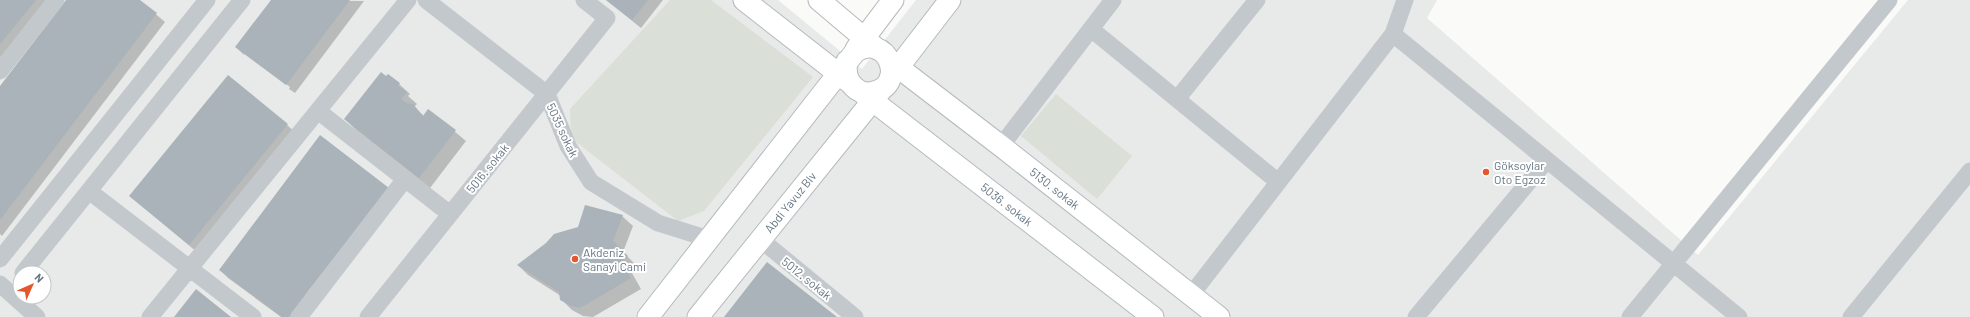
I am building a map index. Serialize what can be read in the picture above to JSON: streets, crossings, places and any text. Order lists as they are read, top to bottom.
{
  "streets": {
    "main road": ["5130. sokak", "Abdi Yavuz Blv", "5036. sokak"],
    "street": ["5035 sokak", "5016. sokak", "5012. sokak"]
  },
  "crossings": [
    ["5035 sokak", "5016. sokak"],
    ["5130. sokak", "Abdi Yavuz Blv"],
    ["5130. sokak", "5036. sokak"],
    ["Abdi Yavuz Blv", "5036. sokak"],
    ["Abdi Yavuz Blv", "5012. sokak"]
  ],
  "places": ["Göksoylar Oto Egzoz", "Akdeniz Sanayi Cami"],
  "north": "top right"
}
